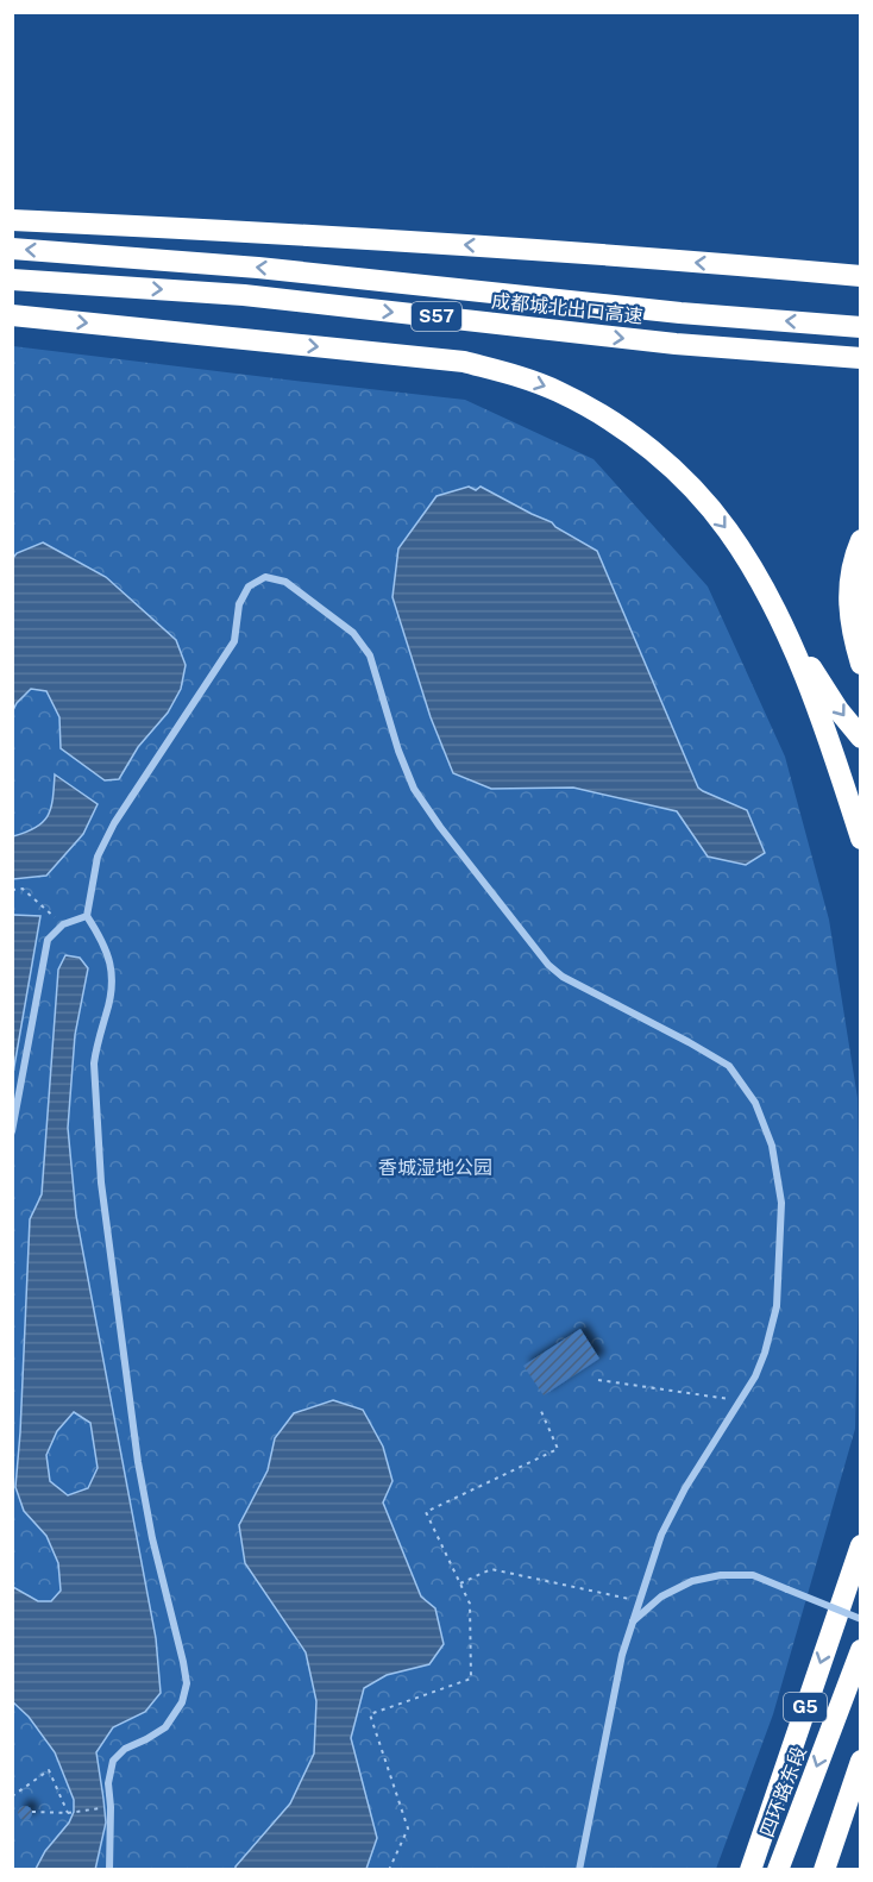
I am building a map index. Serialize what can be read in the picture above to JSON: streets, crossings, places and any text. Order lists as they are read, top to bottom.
{
  "streets": {
    "highway": [
      "成都城北出口高速",
      "S57",
      "G5",
      "四环路东段"
    ]
  },
  "parks": ["香城湿地公园"]
}
